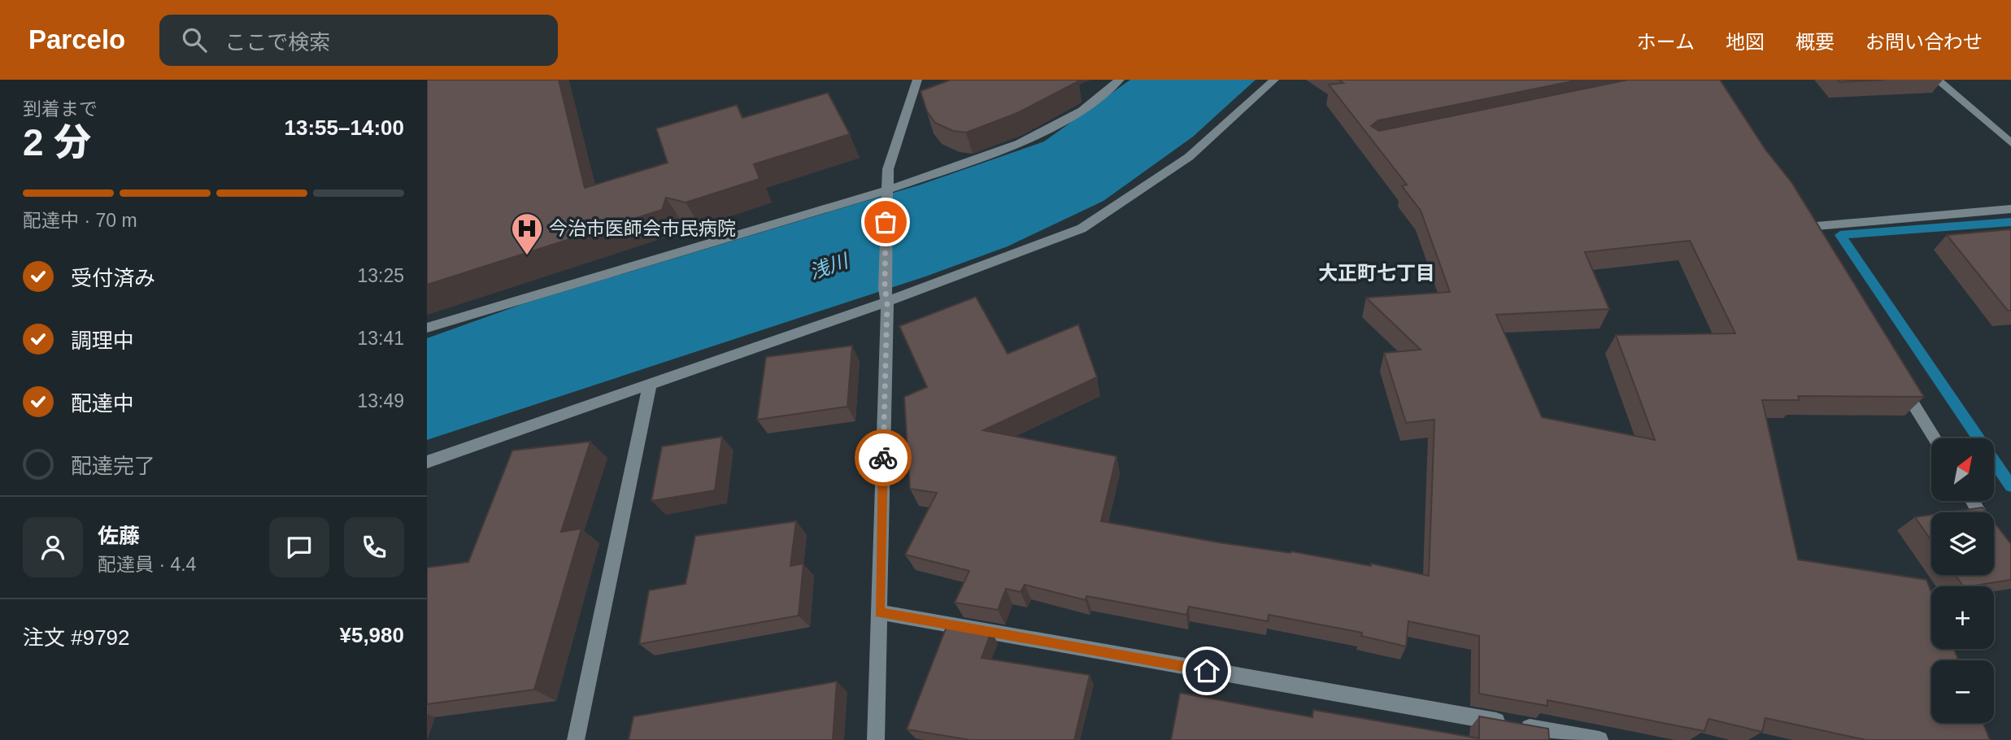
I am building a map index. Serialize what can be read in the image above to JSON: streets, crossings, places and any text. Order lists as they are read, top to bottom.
{
  "districts": ["大正町七丁目"],
  "water": ["浅川"],
  "places": {
    "hospital": ["今治市医師会市民病院"]
  },
  "north": "top right",
  "page": {
    "header": "Parcelo",
    "search": "ここで検索",
    "nav": [
      "ホーム",
      "地図",
      "概要",
      "お問い合わせ"
    ],
    "heading": ["2 分", "到着まで", "13:55–14:00"],
    "panel": [
      "佐藤",
      "配達員 · 4.4",
      "注文 #9792",
      "¥5,980"
    ],
    "bar": "配達中 · 70 m",
    "list": [
      ["受付済み", "13:25"],
      ["調理中", "13:41"],
      ["配達中", "13:49"],
      "配達完了"
    ],
    "map_buttons": ["+", "−"]
  }
}
